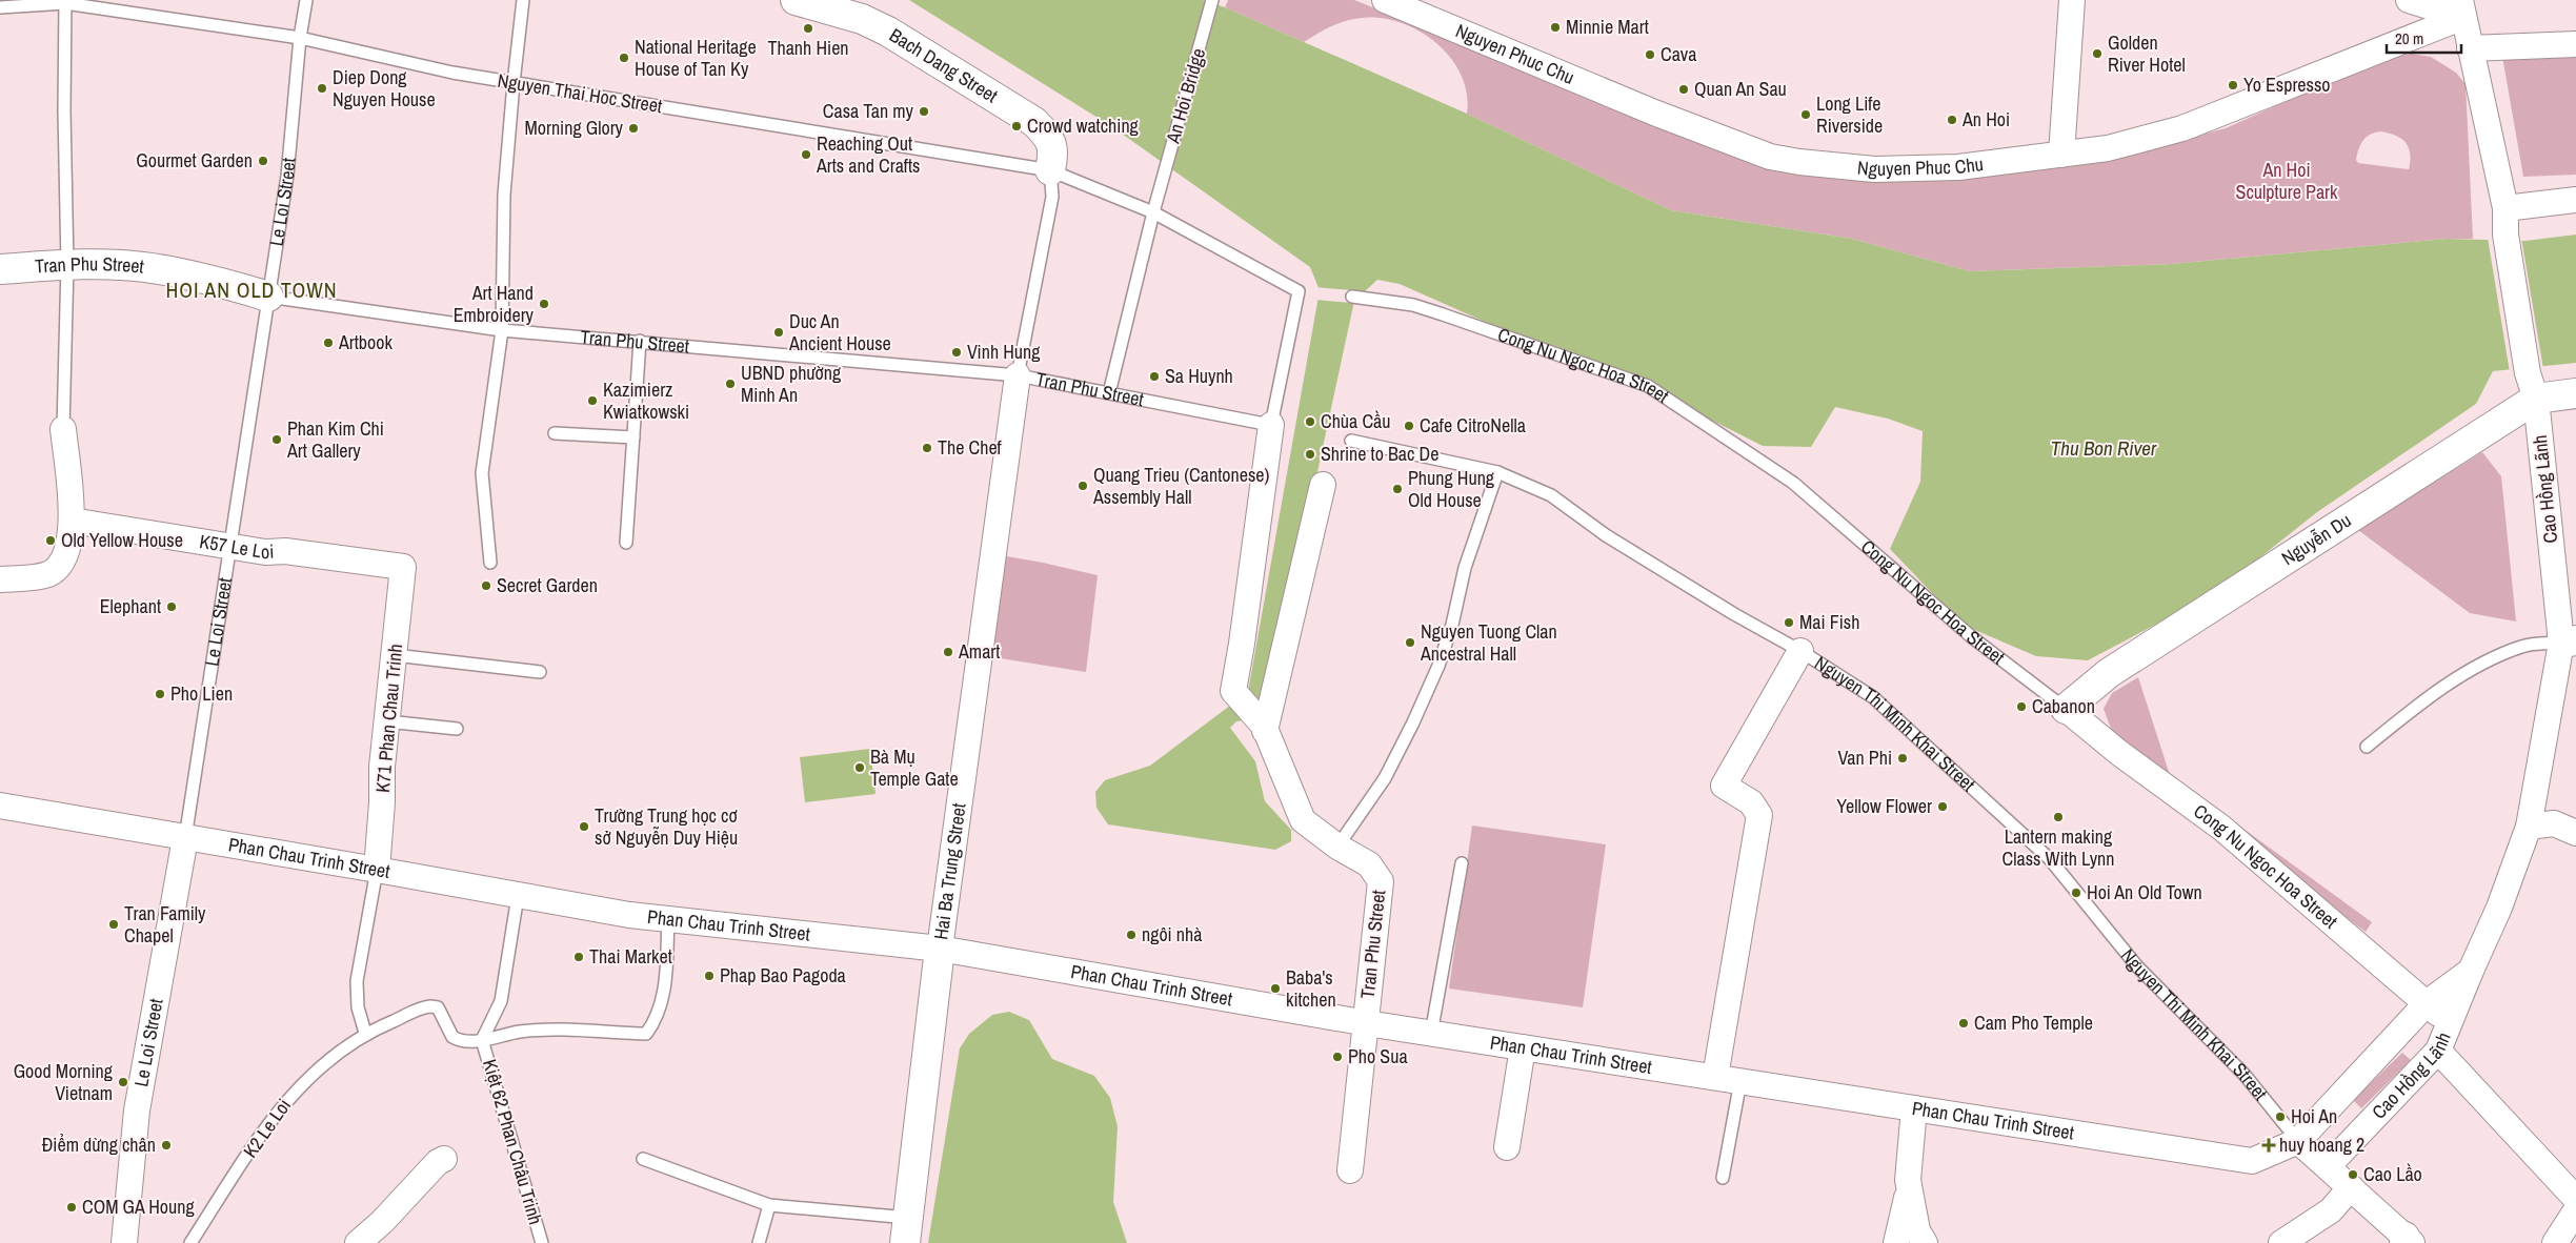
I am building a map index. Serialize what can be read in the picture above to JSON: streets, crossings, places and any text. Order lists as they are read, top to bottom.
{
  "streets": {
    "street": [
      "Nguyen Phuc Chu",
      "Bach Dang Street",
      "Le Loi Street",
      "Tran Phu Street",
      "Cong Nu Ngoc Hoa Street",
      "Cao Hồng Lãnh",
      "Nguyễn Du",
      "K57 Le Loi",
      "K71 Phan Chau Trinh",
      "Nguyen Thi Minh Khai Street",
      "Phan Chau Trinh Street",
      "Hai Ba Trung Street"
    ],
    "lane": [
      "Nguyen Thai Hoc Street",
      "An Hoi Bridge",
      "K2 Le Loi",
      "Kiệt 62 Phan Châu Trinh"
    ]
  },
  "crossings": [
    ["Nguyen Phuc Chu", "Cao Hồng Lãnh"],
    ["Bach Dang Street", "Nguyen Thai Hoc Street"],
    ["Nguyen Thai Hoc Street", "An Hoi Bridge"],
    ["Nguyen Thai Hoc Street", "Le Loi Street"],
    ["An Hoi Bridge", "Tran Phu Street"],
    ["Le Loi Street", "Tran Phu Street"],
    ["Le Loi Street", "K57 Le Loi"],
    ["Le Loi Street", "Phan Chau Trinh Street"],
    ["Tran Phu Street", "Phan Chau Trinh Street"],
    ["Tran Phu Street", "Hai Ba Trung Street"],
    ["Cong Nu Ngoc Hoa Street", "Cao Hồng Lãnh"],
    ["Cong Nu Ngoc Hoa Street", "Nguyễn Du"],
    ["Cao Hồng Lãnh", "Nguyễn Du"],
    ["Cao Hồng Lãnh", "Nguyen Thi Minh Khai Street"],
    ["Cao Hồng Lãnh", "Phan Chau Trinh Street"],
    ["K57 Le Loi", "K71 Phan Chau Trinh"],
    ["K71 Phan Chau Trinh", "Phan Chau Trinh Street"],
    ["Nguyen Thi Minh Khai Street", "Phan Chau Trinh Street"],
    ["Phan Chau Trinh Street", "Hai Ba Trung Street"],
    ["Phan Chau Trinh Street", "Kiệt 62 Phan Châu Trinh"],
    ["K2 Le Loi", "Kiệt 62 Phan Châu Trinh"]
  ],
  "districts": ["HOI AN OLD TOWN"],
  "water": ["Thu Bon River"],
  "parks": ["An Hoi Sculpture Park"],
  "places": {
    "other": [
      "Minnie Mart",
      "Thanh Hien",
      "Golden River Hotel",
      "Cava",
      "National Heritage House of Tan Ky",
      "Yo Espresso",
      "Diep Dong Nguyen House",
      "Quan An Sau",
      "Casa Tan my",
      "Long Life Riverside",
      "An Hoi",
      "Crowd watching",
      "Morning Glory",
      "Reaching Out Arts and Crafts",
      "Gourmet Garden",
      "Art Hand Embroidery",
      "Duc An Ancient House",
      "Artbook",
      "Vinh Hung",
      "Sa Huynh",
      "UBND phường Minh An",
      "Kazimierz Kwiatkowski",
      "Chùa Cầu",
      "Cafe CitroNella",
      "Phan Kim Chi Art Gallery",
      "The Chef",
      "Shrine to Bac De",
      "Quang Trieu (Cantonese) Assembly Hall",
      "Phung Hung Old House",
      "Old Yellow House",
      "Secret Garden",
      "Elephant",
      "Mai Fish",
      "Nguyen Tuong Clan Ancestral Hall",
      "Amart",
      "Pho Lien",
      "Cabanon",
      "Van Phi",
      "Bà Mụ Temple Gate",
      "Yellow Flower",
      "Lantern making Class With Lynn",
      "Trường Trung học cơ sở Nguyễn Duy Hiệu",
      "Hoi An Old Town",
      "Tran Family Chapel",
      "ngôi nhà",
      "Thai Market",
      "Phap Bao Pagoda",
      "Baba's kitchen",
      "Cam Pho Temple",
      "Pho Sua",
      "Good Morning Vietnam",
      "Hoi An",
      "Điểm dừng chân",
      "Cao Lầo",
      "COM GA Houng"
    ],
    "health": ["huy hoang 2"]
  },
  "scale_bar": "20 m"
}
